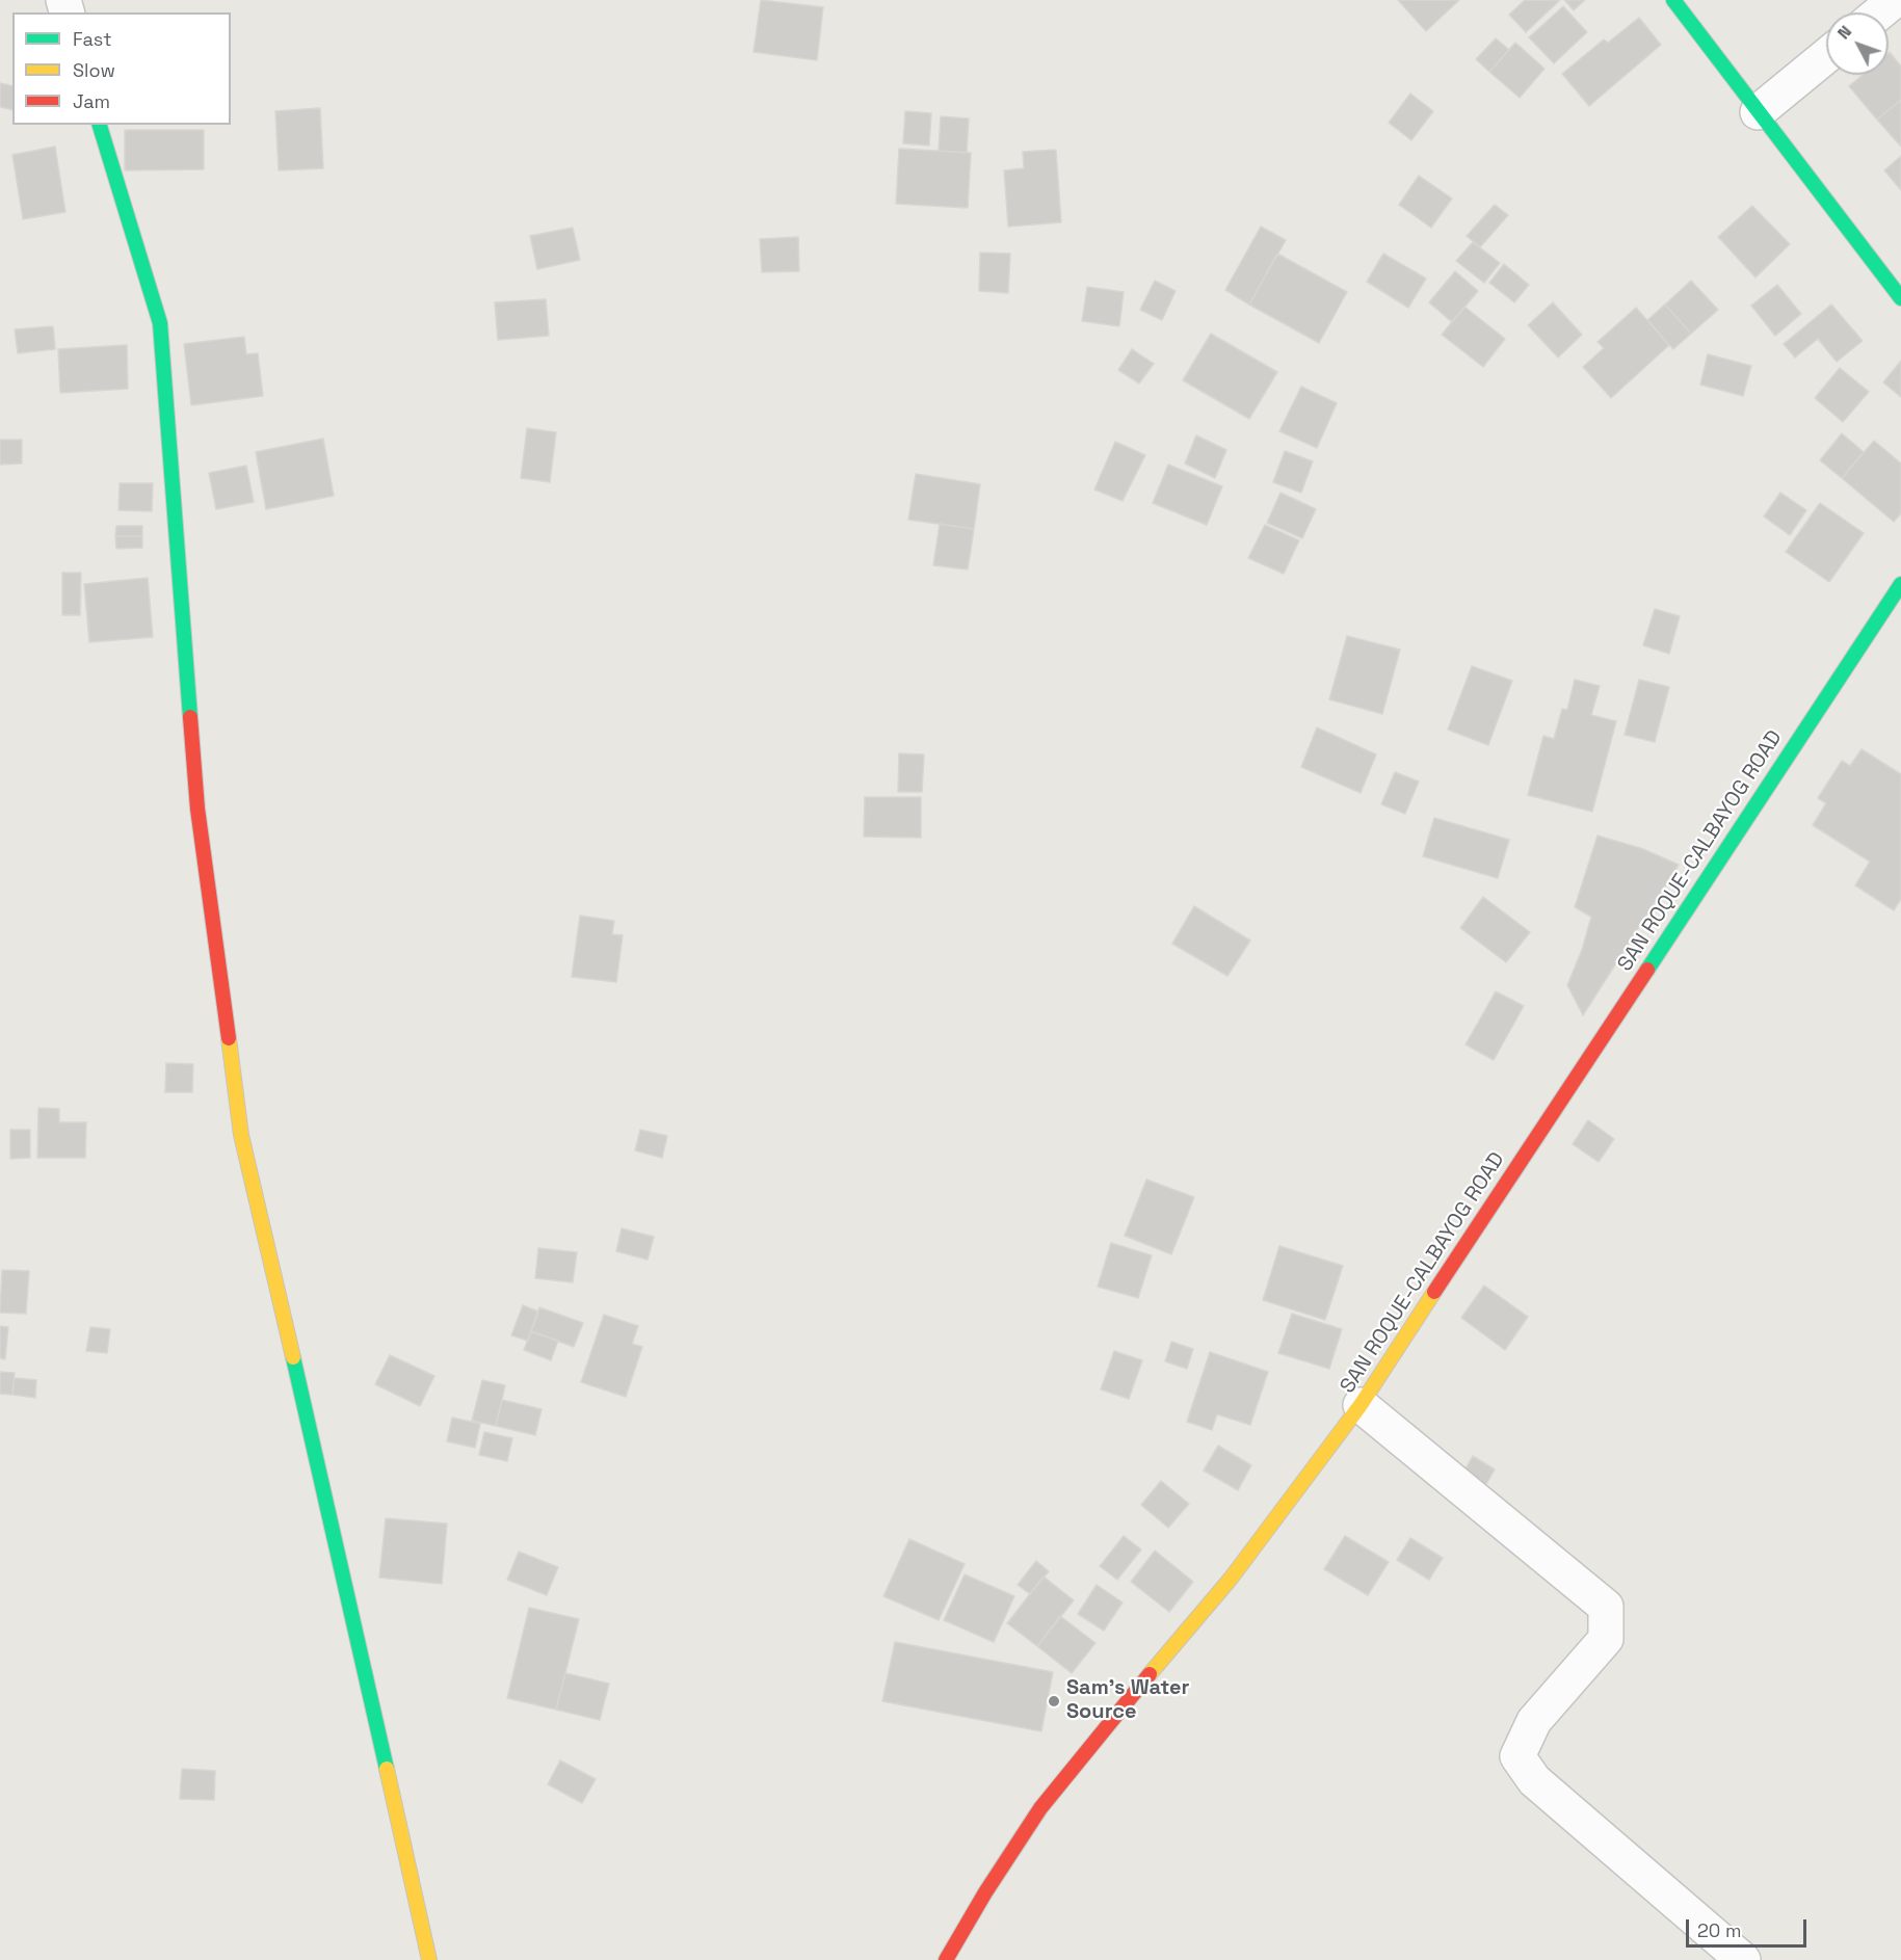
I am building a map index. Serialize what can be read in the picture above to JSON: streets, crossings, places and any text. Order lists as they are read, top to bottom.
{
  "streets": {
    "street": ["SAN ROQUE-CALBAYOG ROAD"]
  },
  "places": ["Sam's Water Source"],
  "legend": ["Fast", "Slow", "Jam"],
  "scale_bar": "20 m",
  "north": "top left"
}
